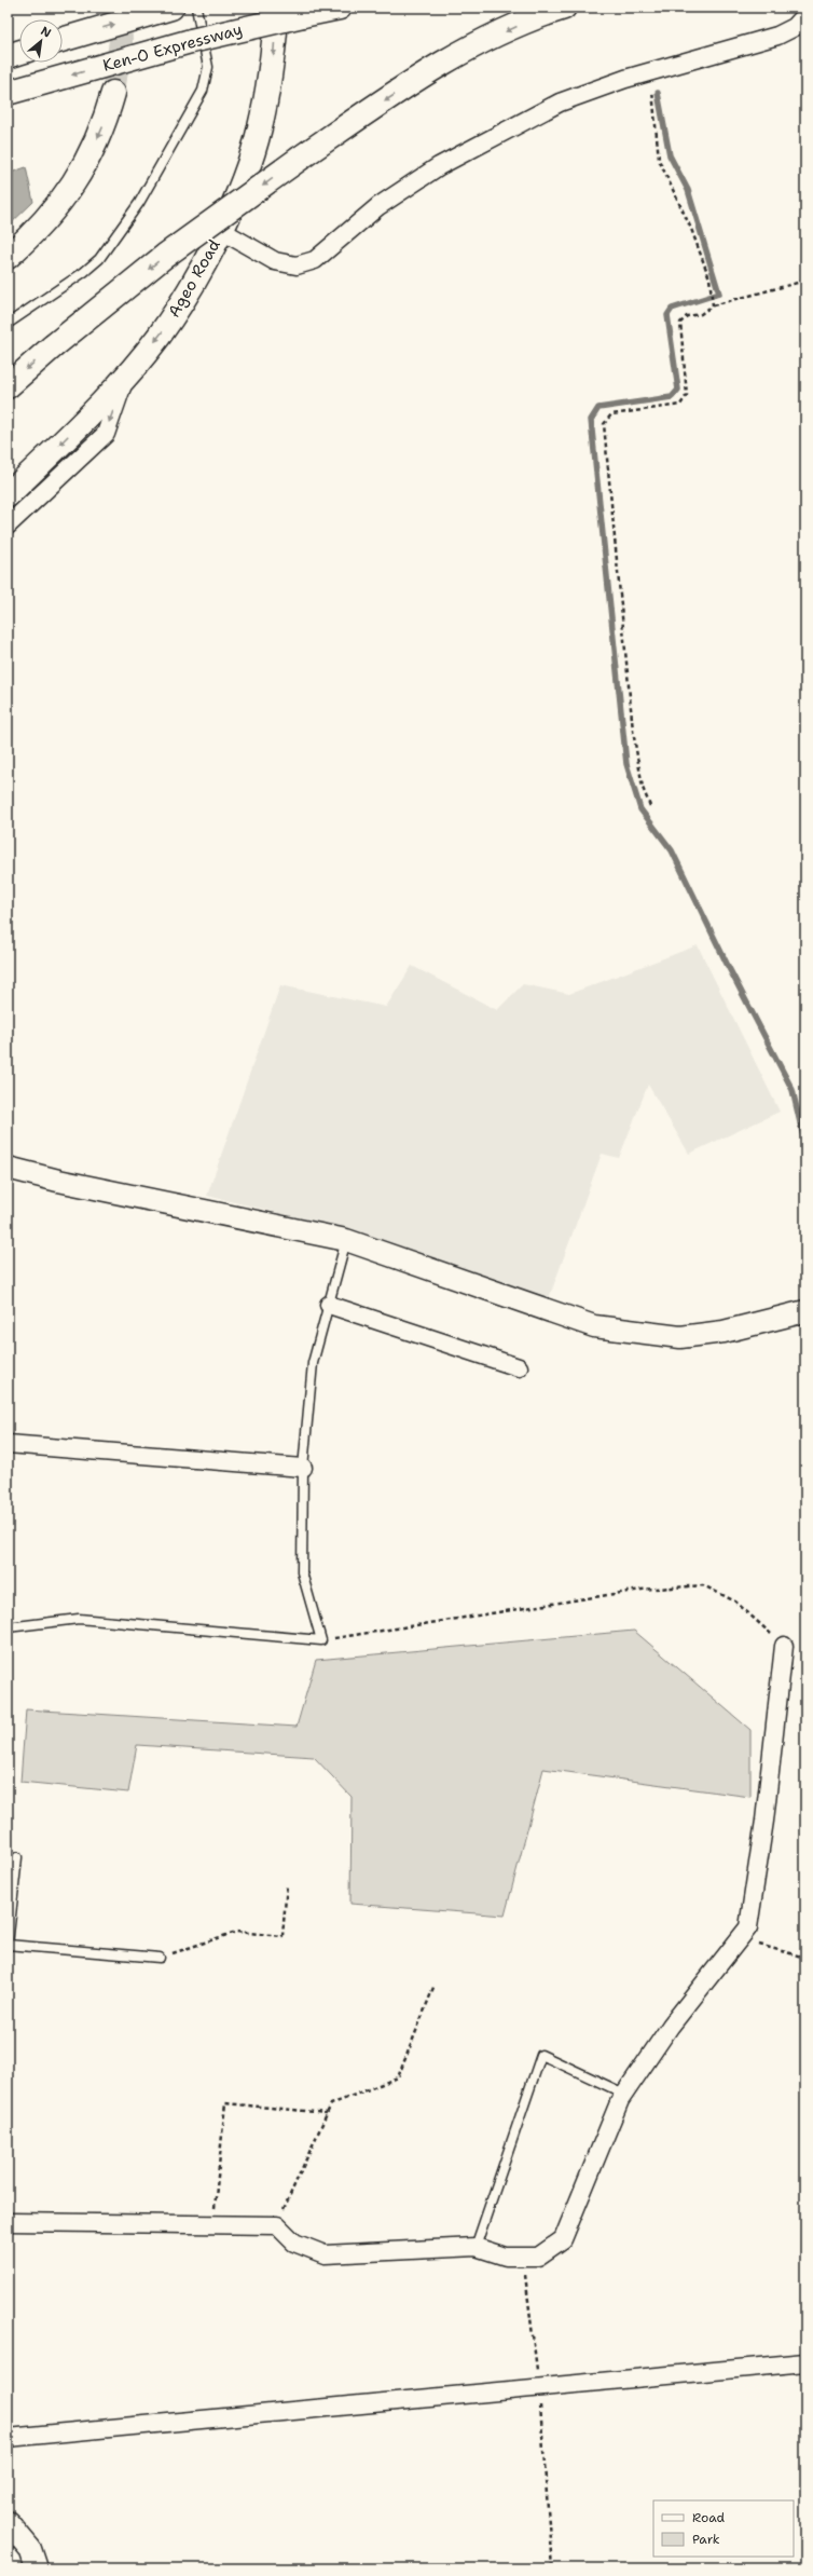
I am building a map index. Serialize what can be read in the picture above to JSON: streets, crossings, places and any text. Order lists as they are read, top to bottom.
{
  "streets": {
    "highway": ["Ken-O Expressway", "Ageo Road"]
  },
  "legend": ["Road", "Park"],
  "north": "top right"
}
